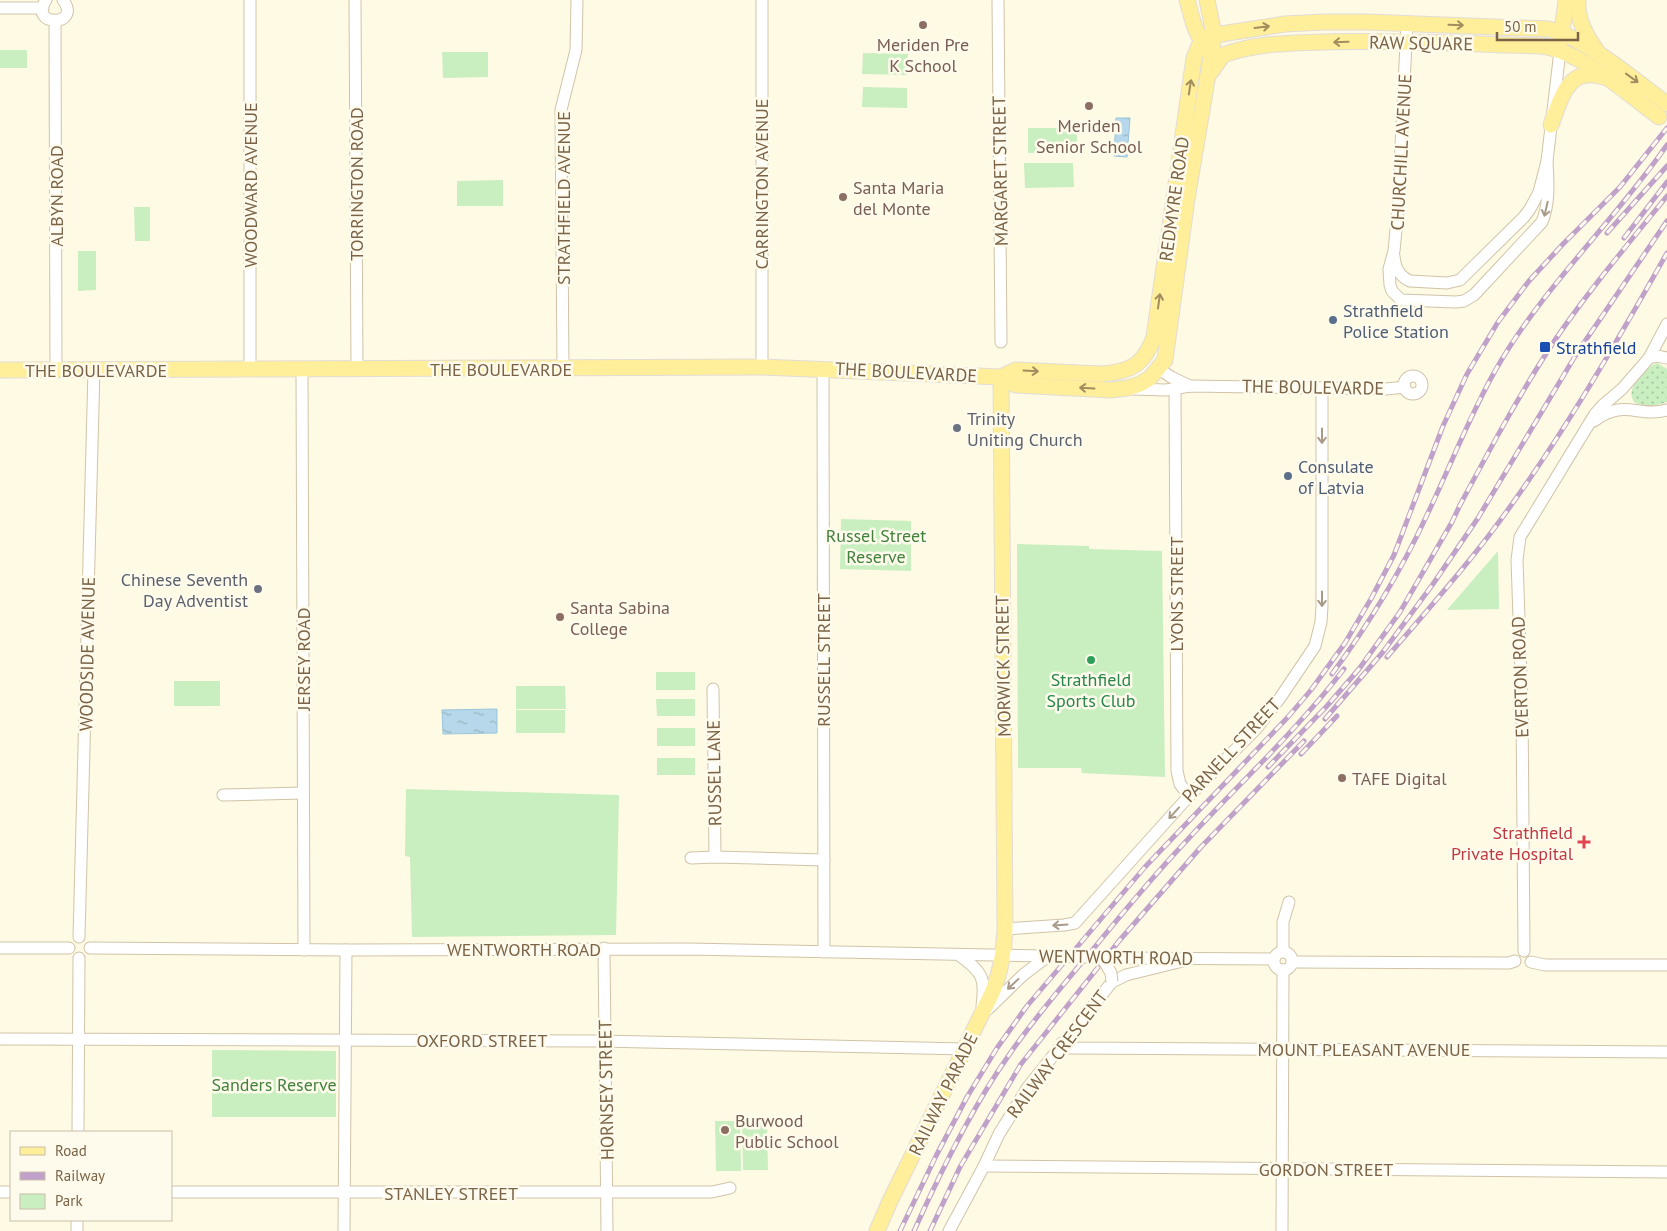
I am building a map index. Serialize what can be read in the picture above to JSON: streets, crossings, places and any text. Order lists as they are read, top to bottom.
{
  "streets": {
    "main road": [
      "RAW SQUARE",
      "REDMYRE ROAD",
      "THE BOULEVARDE",
      "MORWICK STREET",
      "RAILWAY PARADE"
    ],
    "street": [
      "CHURCHILL AVENUE",
      "MARGARET STREET",
      "TORRINGTON ROAD",
      "CARRINGTON AVENUE",
      "WOODWARD AVENUE",
      "ALBYN ROAD",
      "STRATHFIELD AVENUE",
      "LYONS STREET",
      "WOODSIDE AVENUE",
      "JERSEY ROAD",
      "RUSSELL STREET",
      "EVERTON ROAD",
      "PARNELL STREET",
      "RUSSEL LANE",
      "WENTWORTH ROAD",
      "OXFORD STREET",
      "MOUNT PLEASANT AVENUE",
      "RAILWAY CRESCENT",
      "HORNSEY STREET",
      "GORDON STREET",
      "STANLEY STREET"
    ]
  },
  "crossings": [
    ["RAW SQUARE", "CHURCHILL AVENUE"],
    ["RAW SQUARE", "REDMYRE ROAD"],
    ["TORRINGTON ROAD", "THE BOULEVARDE"],
    ["CARRINGTON AVENUE", "THE BOULEVARDE"],
    ["WOODWARD AVENUE", "THE BOULEVARDE"],
    ["ALBYN ROAD", "THE BOULEVARDE"],
    ["STRATHFIELD AVENUE", "THE BOULEVARDE"],
    ["REDMYRE ROAD", "THE BOULEVARDE"],
    ["THE BOULEVARDE", "LYONS STREET"],
    ["THE BOULEVARDE", "WOODSIDE AVENUE"],
    ["THE BOULEVARDE", "JERSEY ROAD"],
    ["THE BOULEVARDE", "RUSSELL STREET"],
    ["THE BOULEVARDE", "MORWICK STREET"],
    ["THE BOULEVARDE", "PARNELL STREET"],
    ["LYONS STREET", "PARNELL STREET"],
    ["WOODSIDE AVENUE", "WENTWORTH ROAD"],
    ["JERSEY ROAD", "WENTWORTH ROAD"],
    ["RUSSELL STREET", "WENTWORTH ROAD"],
    ["MORWICK STREET", "PARNELL STREET"],
    ["MORWICK STREET", "WENTWORTH ROAD"],
    ["MORWICK STREET", "RAILWAY PARADE"],
    ["WENTWORTH ROAD", "RAILWAY CRESCENT"],
    ["WENTWORTH ROAD", "HORNSEY STREET"],
    ["WENTWORTH ROAD", "RAILWAY PARADE"],
    ["OXFORD STREET", "HORNSEY STREET"],
    ["OXFORD STREET", "RAILWAY PARADE"],
    ["MOUNT PLEASANT AVENUE", "RAILWAY CRESCENT"],
    ["RAILWAY CRESCENT", "GORDON STREET"],
    ["HORNSEY STREET", "STANLEY STREET"]
  ],
  "one_way": ["PARNELL STREET"],
  "parks": ["Russel Street Reserve", "Sanders Reserve"],
  "places": {
    "other": [
      "Meriden Pre K School",
      "Meriden Senior School",
      "Santa Maria del Monte",
      "Strathfield Police Station",
      "Trinity Uniting Church",
      "Consulate of Latvia",
      "Chinese Seventh Day Adventist",
      "Santa Sabina College",
      "Strathfield Sports Club",
      "TAFE Digital",
      "Burwood Public School"
    ],
    "transit": ["Strathfield"],
    "health": ["Strathfield Private Hospital"]
  },
  "legend": ["Road", "Railway", "Park"],
  "scale_bar": "50 m"
}
